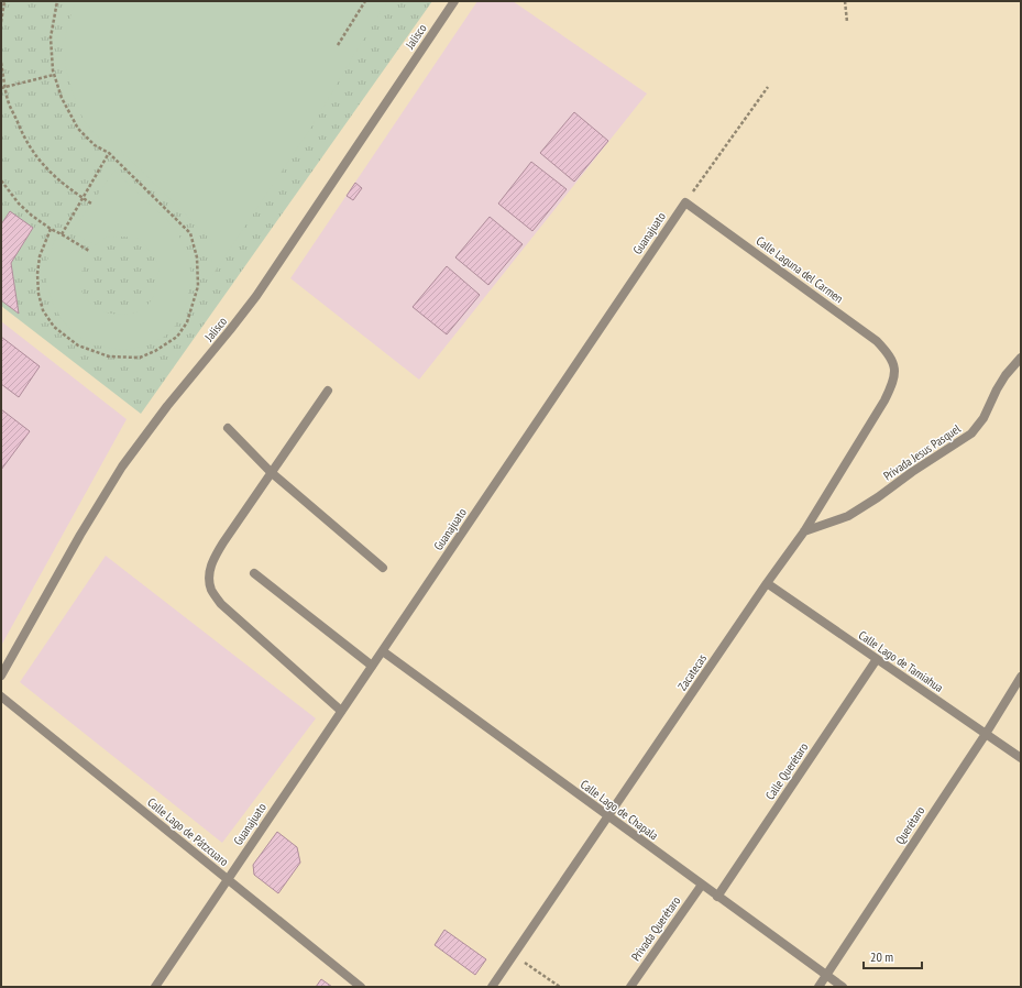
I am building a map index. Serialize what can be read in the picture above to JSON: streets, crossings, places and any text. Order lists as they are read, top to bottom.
{
  "streets": {
    "street": [
      "Jalisco",
      "Guanajuato",
      "Calle Laguna del Carmen",
      "Privada Jesus Pasquel",
      "Calle Lago de Tamiahua",
      "Zacatecas",
      "Calle Querétaro",
      "Calle Lago de Chapala",
      "Querétaro",
      "Calle Lago de Pátzcuaro",
      "Privada Querétaro"
    ]
  },
  "crossings": [
    ["Guanajuato", "Calle Laguna del Carmen"],
    ["Guanajuato", "Calle Lago de Chapala"],
    ["Guanajuato", "Calle Lago de Pátzcuaro"],
    ["Calle Laguna del Carmen", "Zacatecas"],
    ["Privada Jesus Pasquel", "Zacatecas"],
    ["Calle Lago de Tamiahua", "Zacatecas"],
    ["Calle Lago de Tamiahua", "Calle Querétaro"],
    ["Calle Lago de Tamiahua", "Querétaro"],
    ["Zacatecas", "Calle Lago de Chapala"],
    ["Calle Querétaro", "Calle Lago de Chapala"],
    ["Calle Lago de Chapala", "Querétaro"],
    ["Calle Lago de Chapala", "Privada Querétaro"]
  ],
  "scale_bar": "20 m"
}
